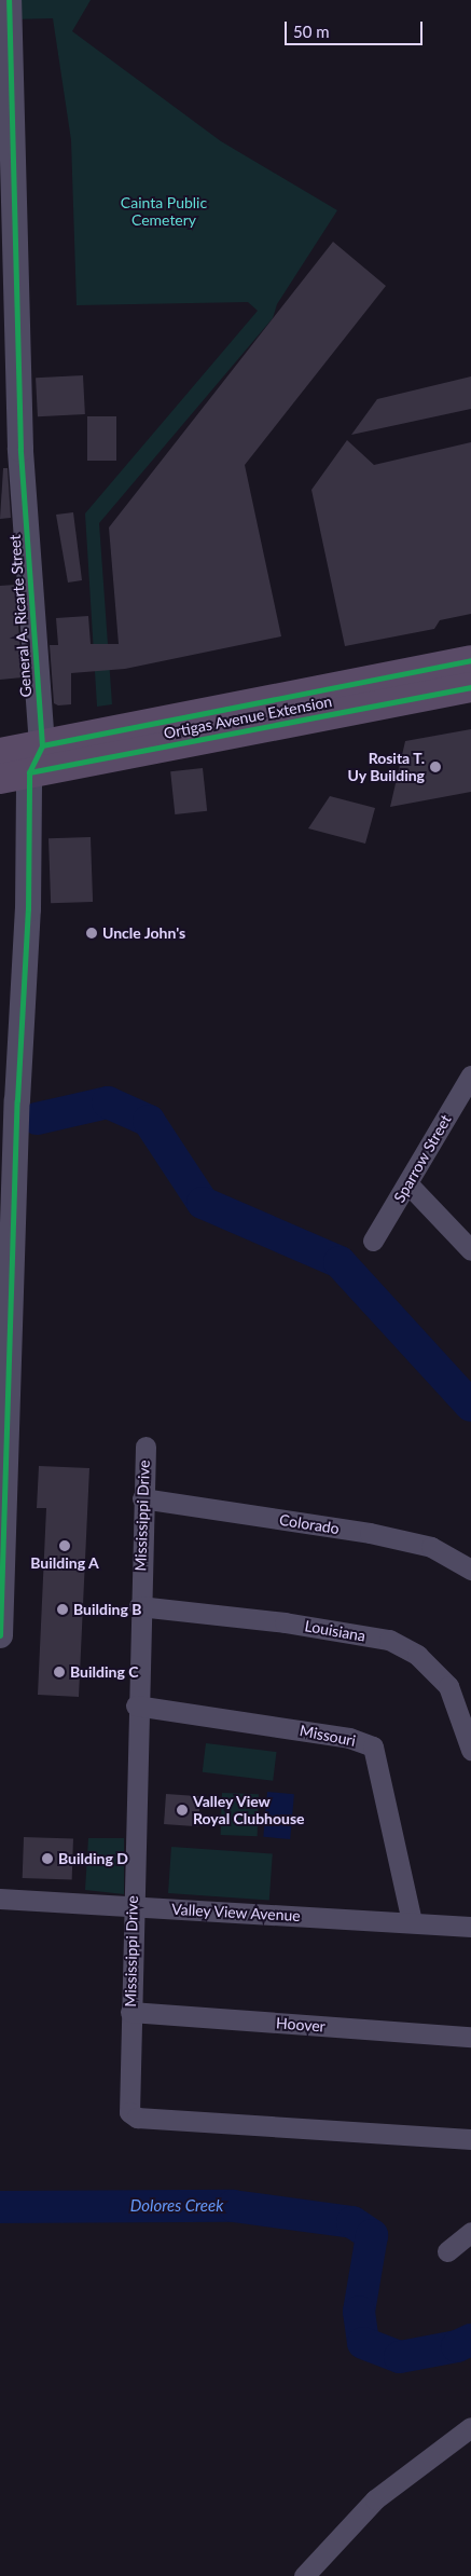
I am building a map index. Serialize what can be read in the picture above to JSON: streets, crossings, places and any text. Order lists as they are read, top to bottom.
{
  "streets": {
    "main road": ["Ortigas Avenue Extension"],
    "street": [
      "General A. Ricarte Street",
      "Sparrow Street",
      "Mississippi Drive",
      "Colorado",
      "Louisiana",
      "Missouri",
      "Valley View Avenue",
      "Hoover"
    ]
  },
  "crossings": [
    ["General A. Ricarte Street", "Ortigas Avenue Extension"],
    ["Mississippi Drive", "Colorado"],
    ["Mississippi Drive", "Louisiana"],
    ["Mississippi Drive", "Missouri"],
    ["Mississippi Drive", "Valley View Avenue"],
    ["Mississippi Drive", "Hoover"],
    ["Missouri", "Valley View Avenue"]
  ],
  "water": ["Dolores Creek"],
  "parks": ["Cainta Public Cemetery"],
  "places": [
    "Rosita T. Uy Building",
    "Uncle John's",
    "Building A",
    "Building B",
    "Building C",
    "Valley View Royal Clubhouse",
    "Building D"
  ],
  "scale_bar": "50 m"
}
